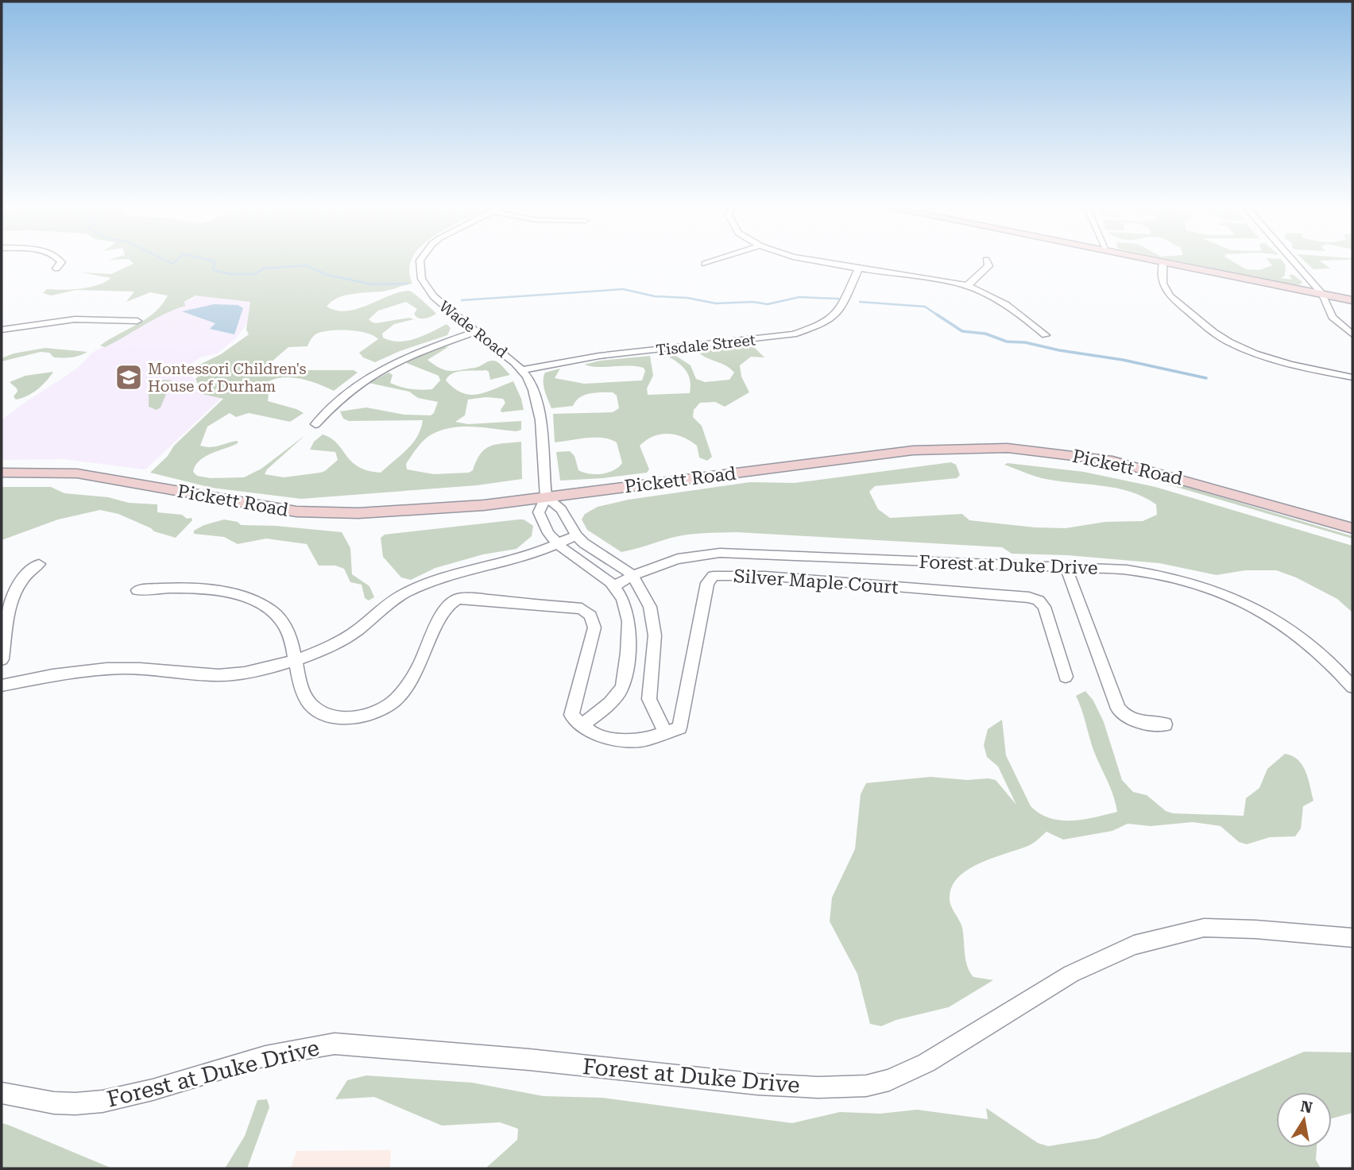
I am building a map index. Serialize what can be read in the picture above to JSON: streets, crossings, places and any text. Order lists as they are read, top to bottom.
{
  "streets": {
    "street": [
      "Wade Road",
      "Tisdale Street",
      "Pickett Road",
      "Forest at Duke Drive",
      "Silver Maple Court"
    ]
  },
  "crossings": [
    ["Wade Road", "Tisdale Street"],
    ["Wade Road", "Pickett Road"]
  ],
  "places": {
    "school or university": ["Montessori Children's House of Durham"]
  },
  "north": "top"
}
